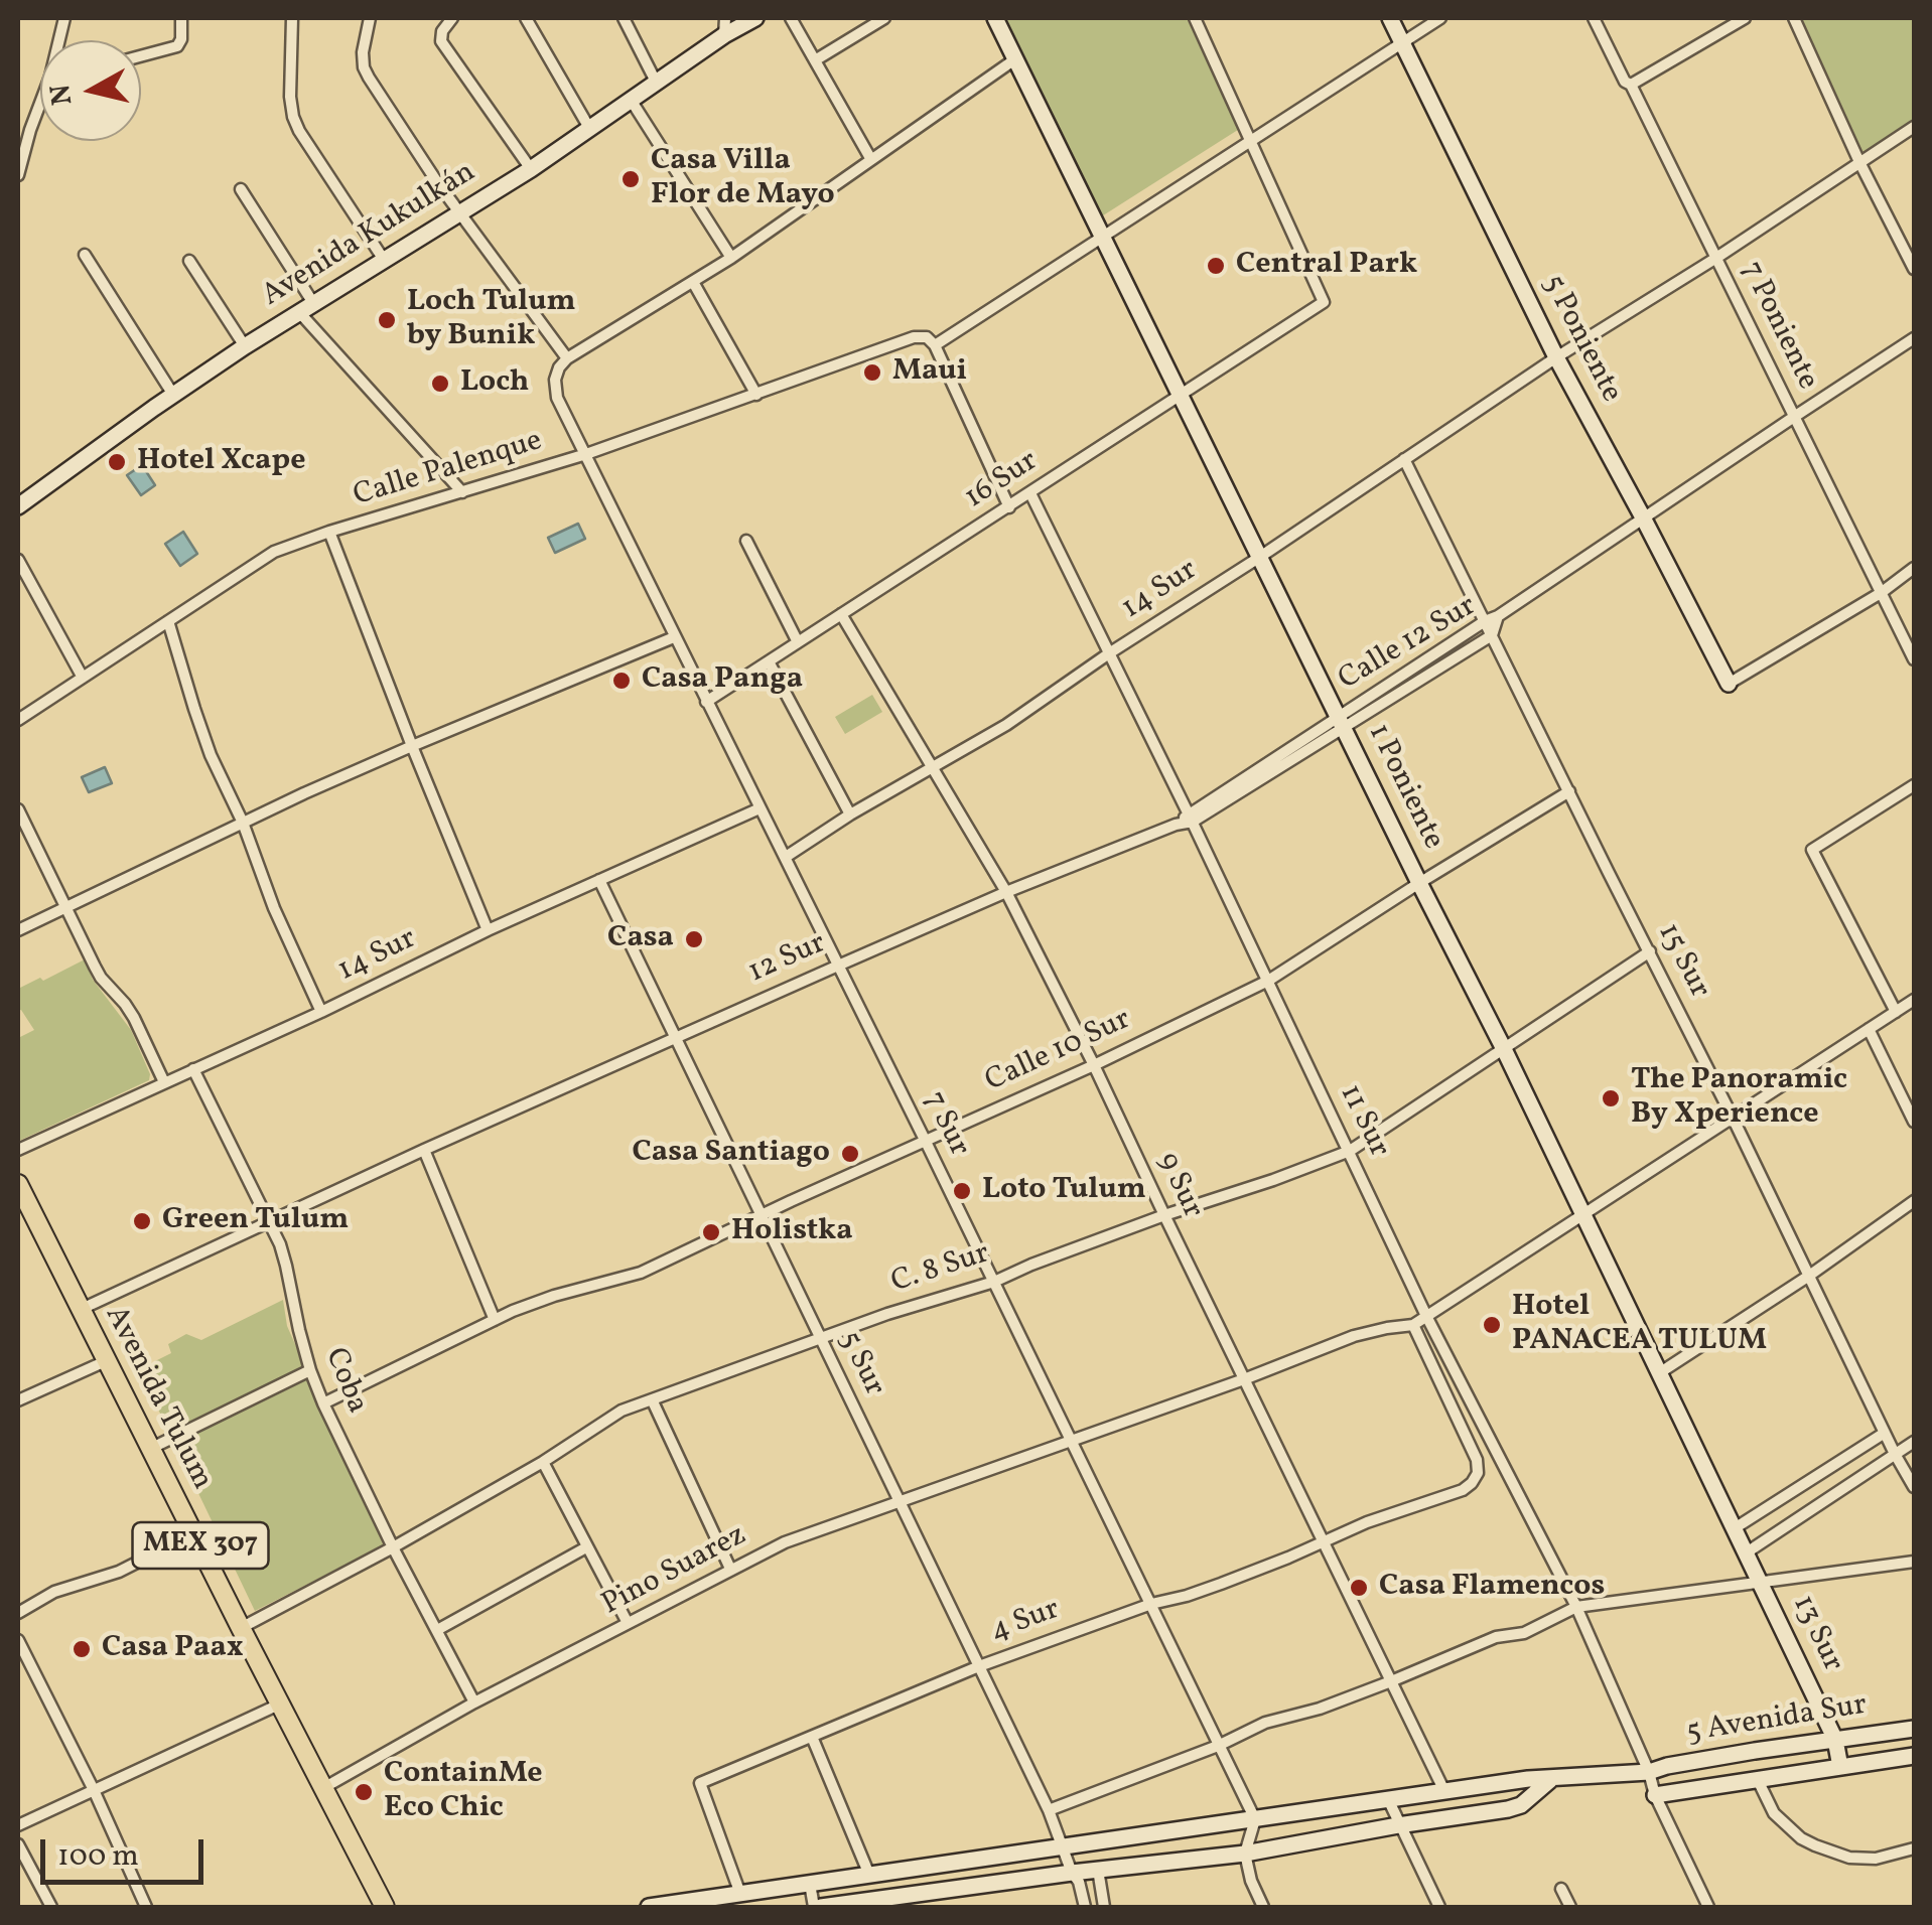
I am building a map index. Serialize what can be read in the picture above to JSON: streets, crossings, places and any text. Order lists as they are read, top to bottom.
{
  "streets": {
    "highway": ["Avenida Tulum", "MEX 307"],
    "street": [
      "Avenida Kukulkán",
      "7 Poniente",
      "5 Poniente",
      "Calle Palenque",
      "16 Sur",
      "14 Sur",
      "Calle 12 Sur",
      "1 Poniente",
      "12 Sur",
      "15 Sur",
      "Calle 10 Sur",
      "11 Sur",
      "7 Sur",
      "9 Sur",
      "C. 8 Sur",
      "5 Sur",
      "Coba",
      "Pino Suarez",
      "4 Sur",
      "13 Sur",
      "5 Avenida Sur"
    ]
  },
  "crossings": [
    ["7 Poniente", "14 Sur"],
    ["5 Poniente", "14 Sur"],
    ["Calle Palenque", "7 Sur"],
    ["16 Sur", "1 Poniente"],
    ["16 Sur", "11 Sur"],
    ["16 Sur", "7 Sur"],
    ["16 Sur", "9 Sur"],
    ["14 Sur", "1 Poniente"],
    ["14 Sur", "15 Sur"],
    ["14 Sur", "11 Sur"],
    ["14 Sur", "7 Sur"],
    ["14 Sur", "9 Sur"],
    ["14 Sur", "5 Sur"],
    ["14 Sur", "Coba"],
    ["Calle 12 Sur", "1 Poniente"],
    ["Calle 12 Sur", "12 Sur"],
    ["Calle 12 Sur", "15 Sur"],
    ["Calle 12 Sur", "11 Sur"],
    ["1 Poniente", "Calle 10 Sur"],
    ["1 Poniente", "C. 8 Sur"],
    ["1 Poniente", "13 Sur"],
    ["12 Sur", "7 Sur"],
    ["12 Sur", "9 Sur"],
    ["12 Sur", "5 Sur"],
    ["12 Sur", "Coba"],
    ["12 Sur", "Avenida Tulum"],
    ["15 Sur", "Calle 10 Sur"],
    ["15 Sur", "C. 8 Sur"],
    ["Calle 10 Sur", "11 Sur"],
    ["Calle 10 Sur", "7 Sur"],
    ["Calle 10 Sur", "9 Sur"],
    ["Calle 10 Sur", "5 Sur"],
    ["Calle 10 Sur", "Coba"],
    ["11 Sur", "C. 8 Sur"],
    ["11 Sur", "5 Avenida Sur"],
    ["7 Sur", "C. 8 Sur"],
    ["7 Sur", "Pino Suarez"],
    ["7 Sur", "4 Sur"],
    ["7 Sur", "5 Avenida Sur"],
    ["9 Sur", "C. 8 Sur"],
    ["9 Sur", "Pino Suarez"],
    ["9 Sur", "4 Sur"],
    ["9 Sur", "5 Avenida Sur"],
    ["C. 8 Sur", "5 Sur"],
    ["C. 8 Sur", "Coba"],
    ["C. 8 Sur", "Avenida Tulum"],
    ["5 Sur", "Pino Suarez"],
    ["5 Sur", "4 Sur"],
    ["5 Sur", "5 Avenida Sur"],
    ["Coba", "Pino Suarez"],
    ["Avenida Tulum", "Pino Suarez"],
    ["Pino Suarez", "4 Sur"],
    ["4 Sur", "5 Avenida Sur"],
    ["13 Sur", "5 Avenida Sur"]
  ],
  "places": [
    "Casa Villa Flor de Mayo",
    "Central Park",
    "Loch Tulum by Bunik",
    "Maui",
    "Loch",
    "Hotel Xcape",
    "Casa Panga",
    "Casa",
    "The Panoramic By Xperience",
    "Casa Santiago",
    "Loto Tulum",
    "Green Tulum",
    "Holistka",
    "Hotel PANACEA TULUM",
    "Casa Flamencos",
    "Casa Paax",
    "ContainMe Eco Chic"
  ],
  "scale_bar": "100 m",
  "north": "left"
}
